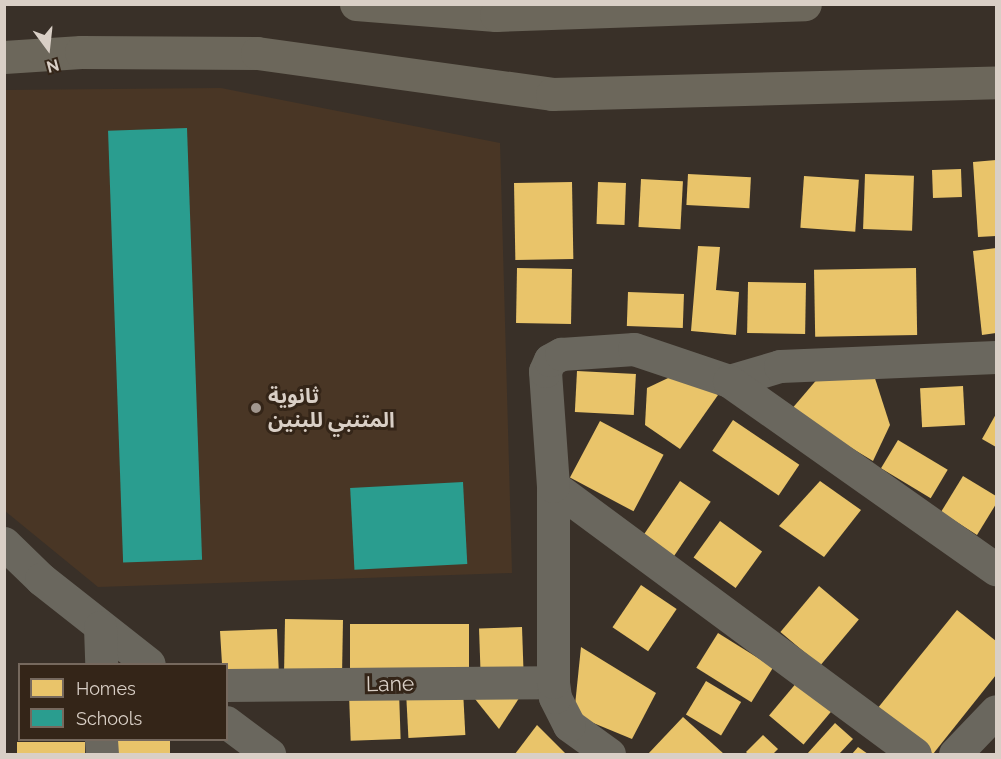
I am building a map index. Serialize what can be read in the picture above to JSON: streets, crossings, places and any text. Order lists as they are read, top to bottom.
{
  "streets": {
    "street": ["Lane"]
  },
  "places": ["ثانوية المتنبي للبنين"],
  "legend": ["Homes", "Schools"],
  "north": "bottom"
}
